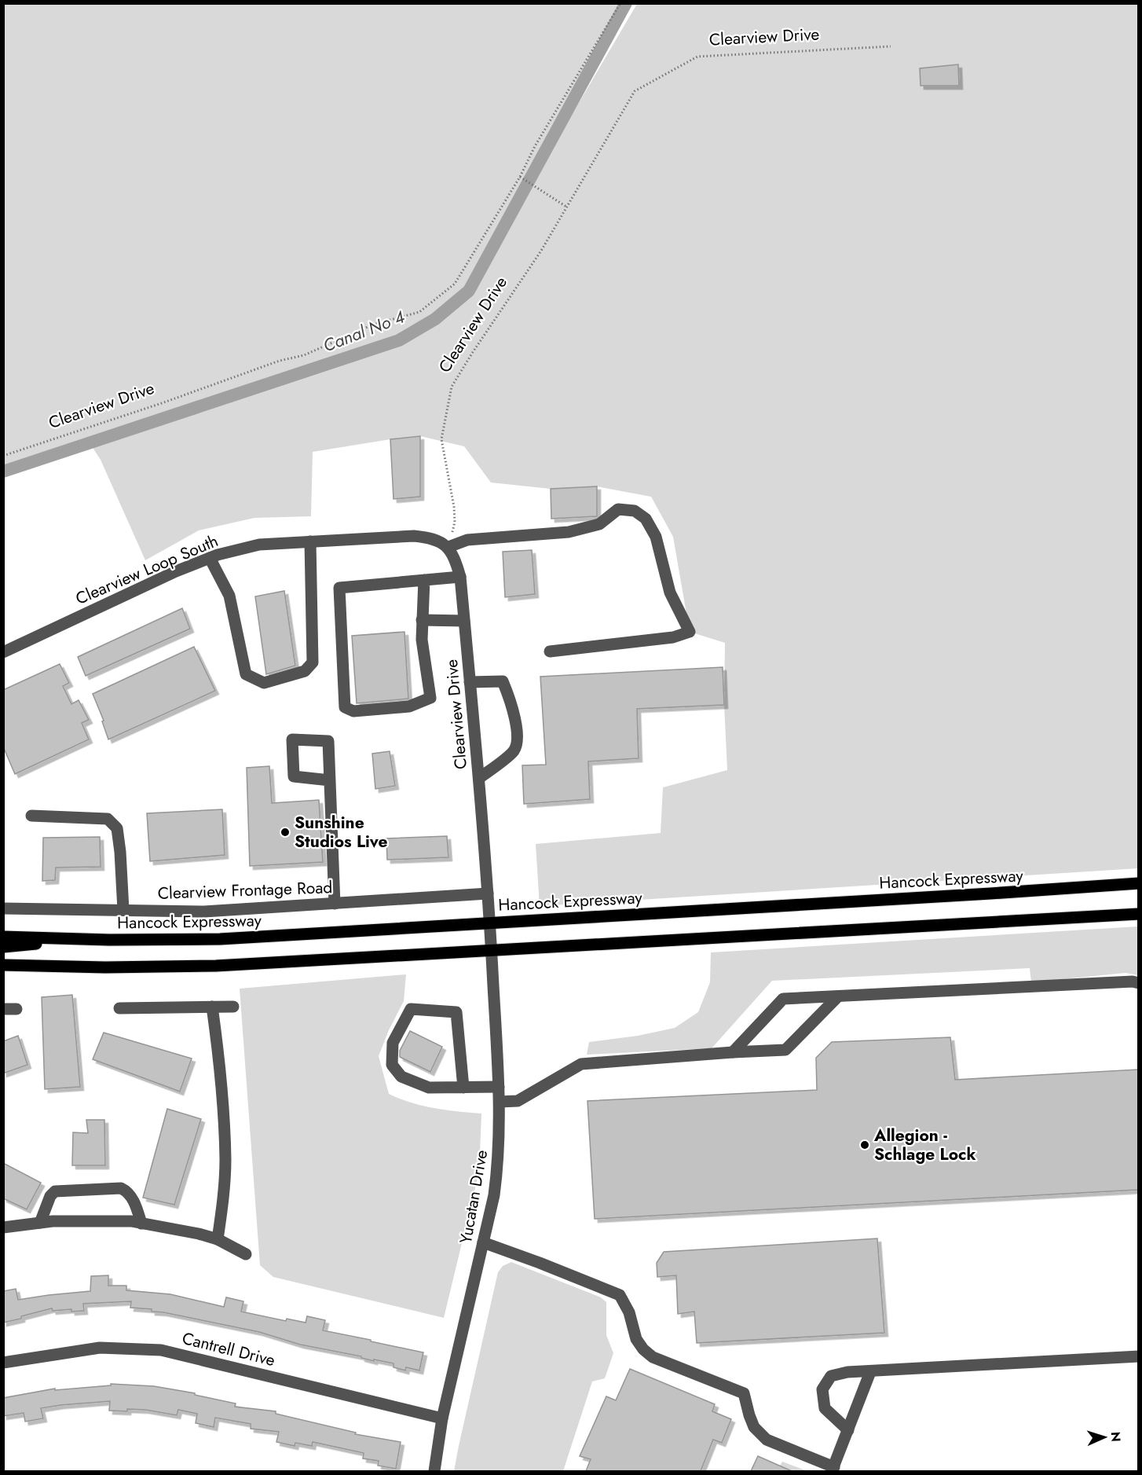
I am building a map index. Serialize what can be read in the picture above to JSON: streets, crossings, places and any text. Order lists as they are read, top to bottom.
{
  "streets": {
    "main road": ["Hancock Expressway"],
    "street": [
      "Clearview Drive",
      "Clearview Loop South",
      "Clearview Frontage Road",
      "Yucatan Drive",
      "Cantrell Drive"
    ]
  },
  "crossings": [
    ["Clearview Drive", "Clearview Loop South"],
    ["Clearview Drive", "Hancock Expressway"],
    ["Clearview Drive", "Clearview Frontage Road"],
    ["Clearview Drive", "Yucatan Drive"],
    ["Hancock Expressway", "Yucatan Drive"],
    ["Yucatan Drive", "Cantrell Drive"]
  ],
  "water": ["Canal No 4"],
  "places": ["Sunshine Studios Live", "Allegion - Schlage Lock"],
  "north": "right"
}
